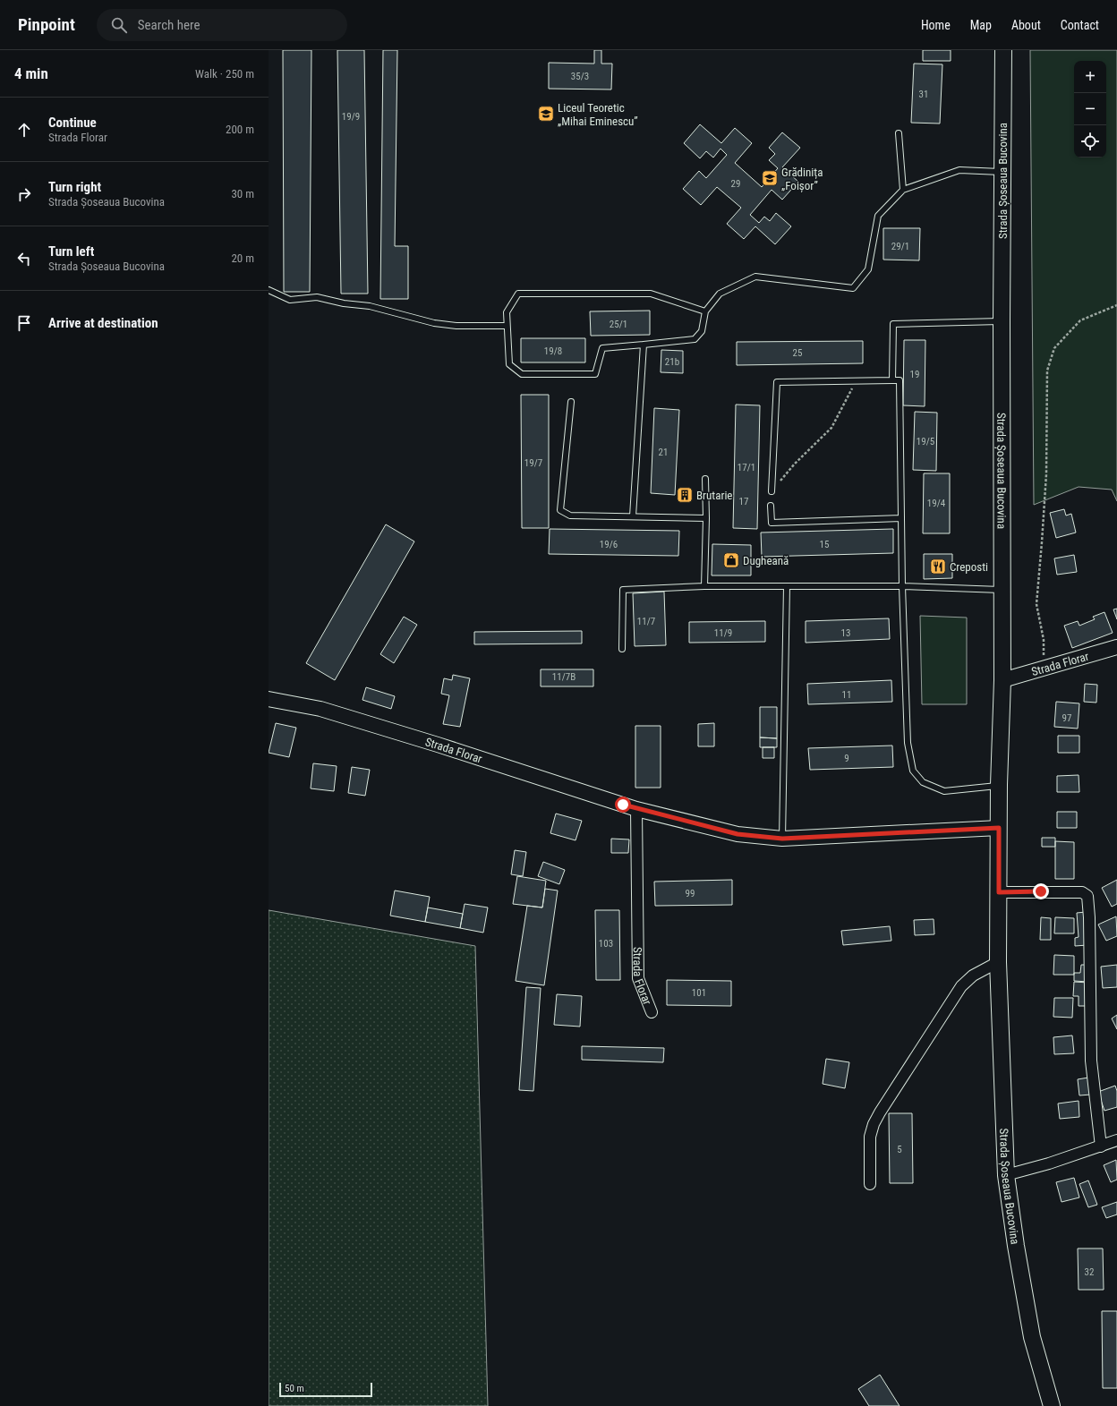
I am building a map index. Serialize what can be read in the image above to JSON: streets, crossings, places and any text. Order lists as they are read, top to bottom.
{
  "streets": {
    "main road": ["Strada Șoseaua Bucovina"],
    "street": ["Strada Florar"]
  },
  "crossings": [
    ["Strada Șoseaua Bucovina", "Strada Florar"]
  ],
  "places": {
    "school or university": ["Liceul Teoretic „Mihai Eminescu”", "Grădinița „Foișor”"],
    "building": ["Brutarie"],
    "shop": ["Dugheană"],
    "restaurant": ["Creposti"]
  },
  "house_numbers": [
    "35/3",
    "31",
    "19/9",
    "29",
    "29/1",
    "25/1",
    "19/8",
    "25",
    "21b",
    "19",
    "19/5",
    "21",
    "19/7",
    "17/1",
    "17",
    "19/4",
    "19/6",
    "15",
    "11/7",
    "11/9",
    "13",
    "11/7B",
    "11",
    "97",
    "9",
    "99",
    "103",
    "101",
    "5",
    "32"
  ],
  "scale_bar": "50 m",
  "page": {
    "header": "Pinpoint",
    "search": "Search here",
    "nav": [
      "Home",
      "Map",
      "About",
      "Contact"
    ],
    "heading": ["4 min", "Walk · 250 m"],
    "map_buttons": ["+", "−"],
    "list": [
      ["Continue", "Strada Florar", "200 m"],
      ["Turn right", "Strada Șoseaua Bucovina", "30 m"],
      ["Turn left", "Strada Șoseaua Bucovina", "20 m"],
      "Arrive at destination"
    ],
    "scale": "50 m"
  }
}
